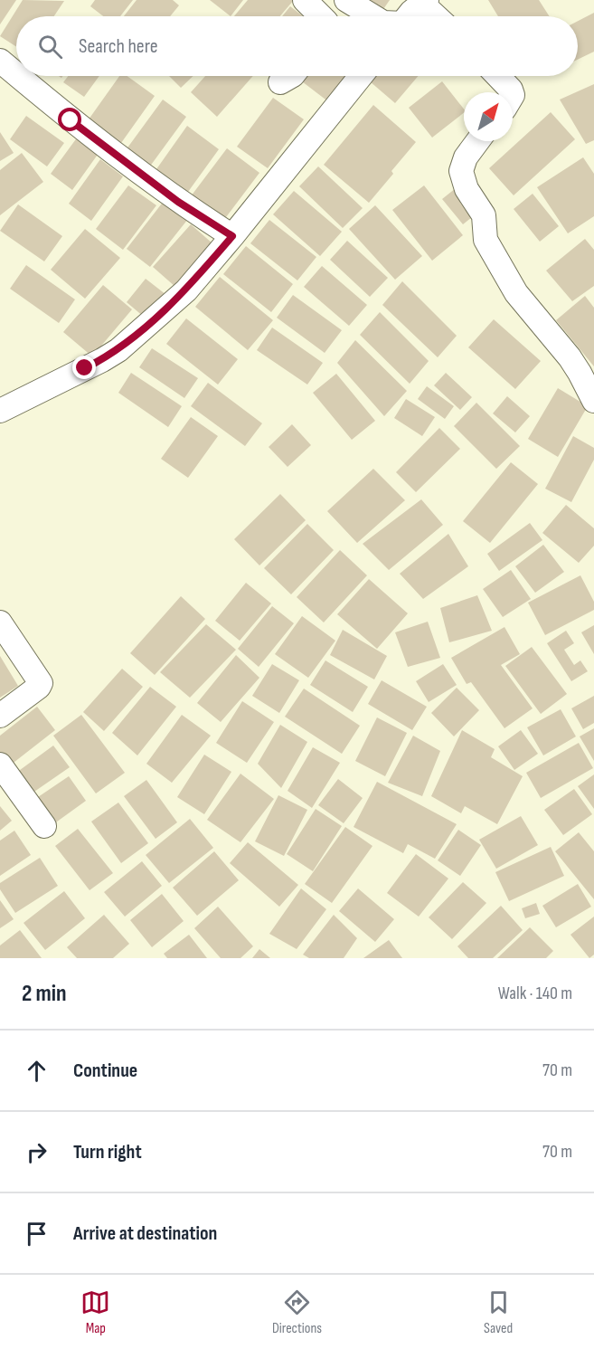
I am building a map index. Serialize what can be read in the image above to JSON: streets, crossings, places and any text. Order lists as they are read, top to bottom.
{
  "north": "top right",
  "page": {
    "search": "Search here",
    "heading": ["2 min", "Walk · 140 m"],
    "list": [
      ["Continue", "70 m"],
      ["Turn right", "70 m"],
      "Arrive at destination"
    ],
    "nav": ["Map", "Directions", "Saved"]
  }
}
